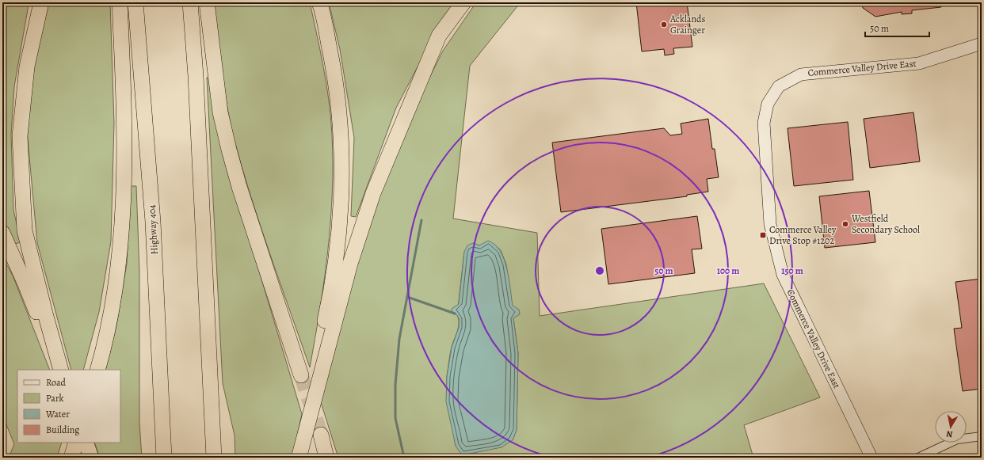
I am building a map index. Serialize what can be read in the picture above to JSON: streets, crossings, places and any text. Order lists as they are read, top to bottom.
{
  "streets": {
    "highway": ["Highway 404"],
    "street": ["Commerce Valley Drive East"]
  },
  "places": {
    "other": ["Acklands Grainger", "Westfield Secondary School"],
    "transit": ["Commerce Valley Drive Stop #1202"]
  },
  "legend": [
    "Road",
    "Park",
    "Water",
    "Building"
  ],
  "scale_bar": "50 m",
  "north": "bottom",
  "rings": ["50 m", "100 m", "150 m"]
}
